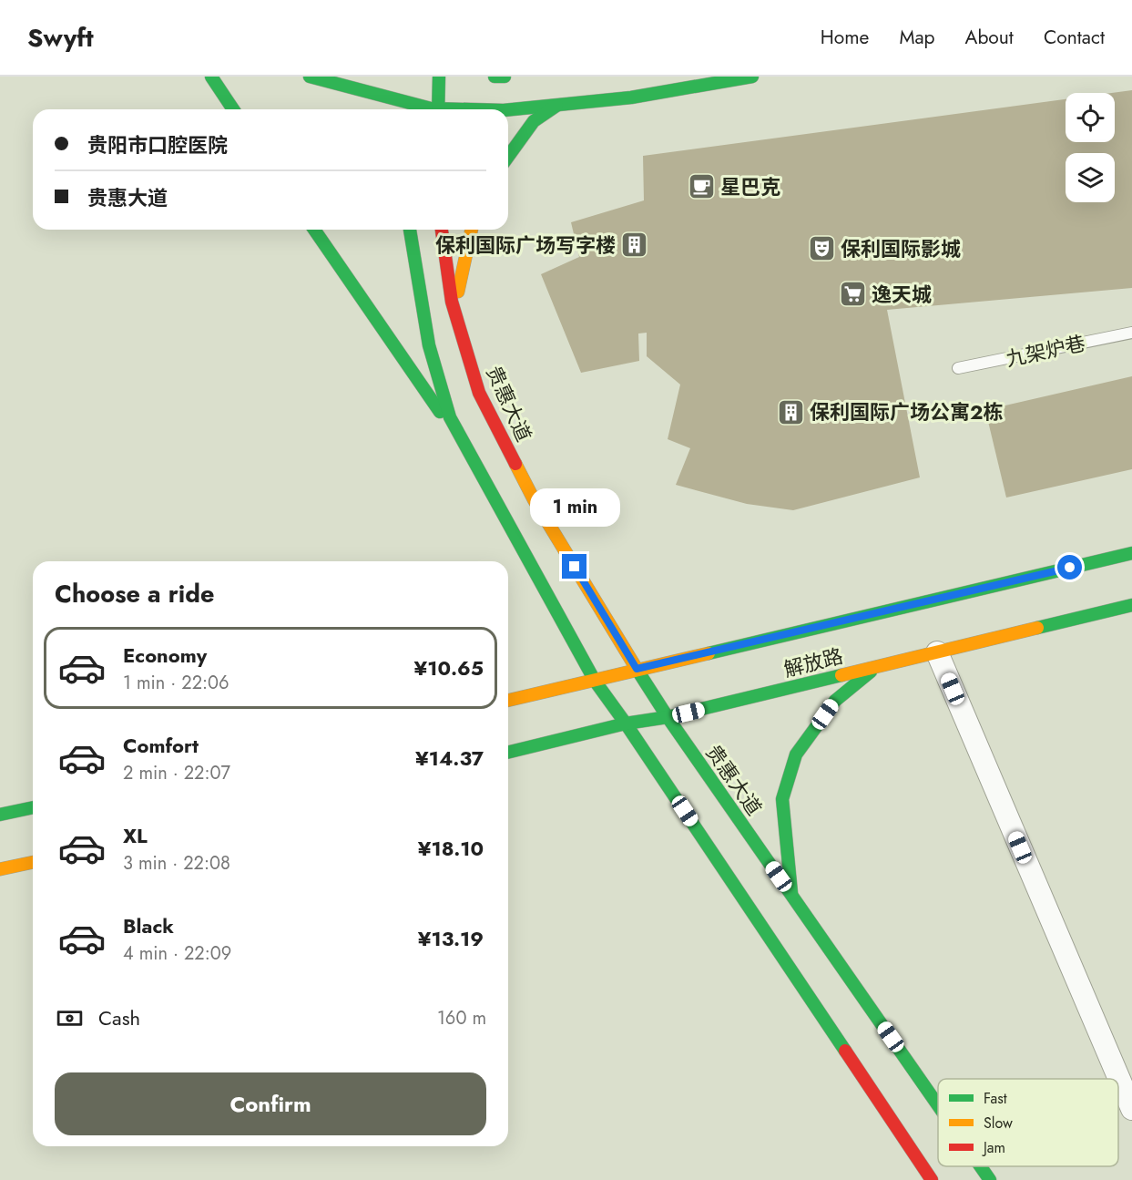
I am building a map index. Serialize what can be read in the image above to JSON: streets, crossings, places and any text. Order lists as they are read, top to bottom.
{
  "streets": {
    "main road": ["贵惠大道", "解放路"],
    "lane": ["九架炉巷"]
  },
  "crossings": [
    ["贵惠大道", "解放路"]
  ],
  "places": {
    "cafe": ["星巴克"],
    "building": ["保利国际广场写字楼", "保利国际广场公寓2栋"],
    "theatre": ["保利国际影城"],
    "supermarket": ["逸天城"]
  },
  "legend": ["Fast", "Slow", "Jam"],
  "page": {
    "header": "Swyft",
    "nav": [
      "Home",
      "Map",
      "About",
      "Contact"
    ],
    "banner": ["贵阳市口腔医院", "贵惠大道"],
    "bubble": "1 min",
    "heading": "Choose a ride",
    "list": [
      {
        "name": "Economy",
        "note": "1 min · 22:06",
        "value": "¥10.65"
      },
      {
        "name": "Comfort",
        "note": "2 min · 22:07",
        "value": "¥14.37"
      },
      {
        "name": "XL",
        "note": "3 min · 22:08",
        "value": "¥18.10"
      },
      {
        "name": "Black",
        "note": "4 min · 22:09",
        "value": "¥13.19"
      }
    ],
    "pay": ["Cash", "160 m"],
    "buttons": "Confirm"
  }
}
